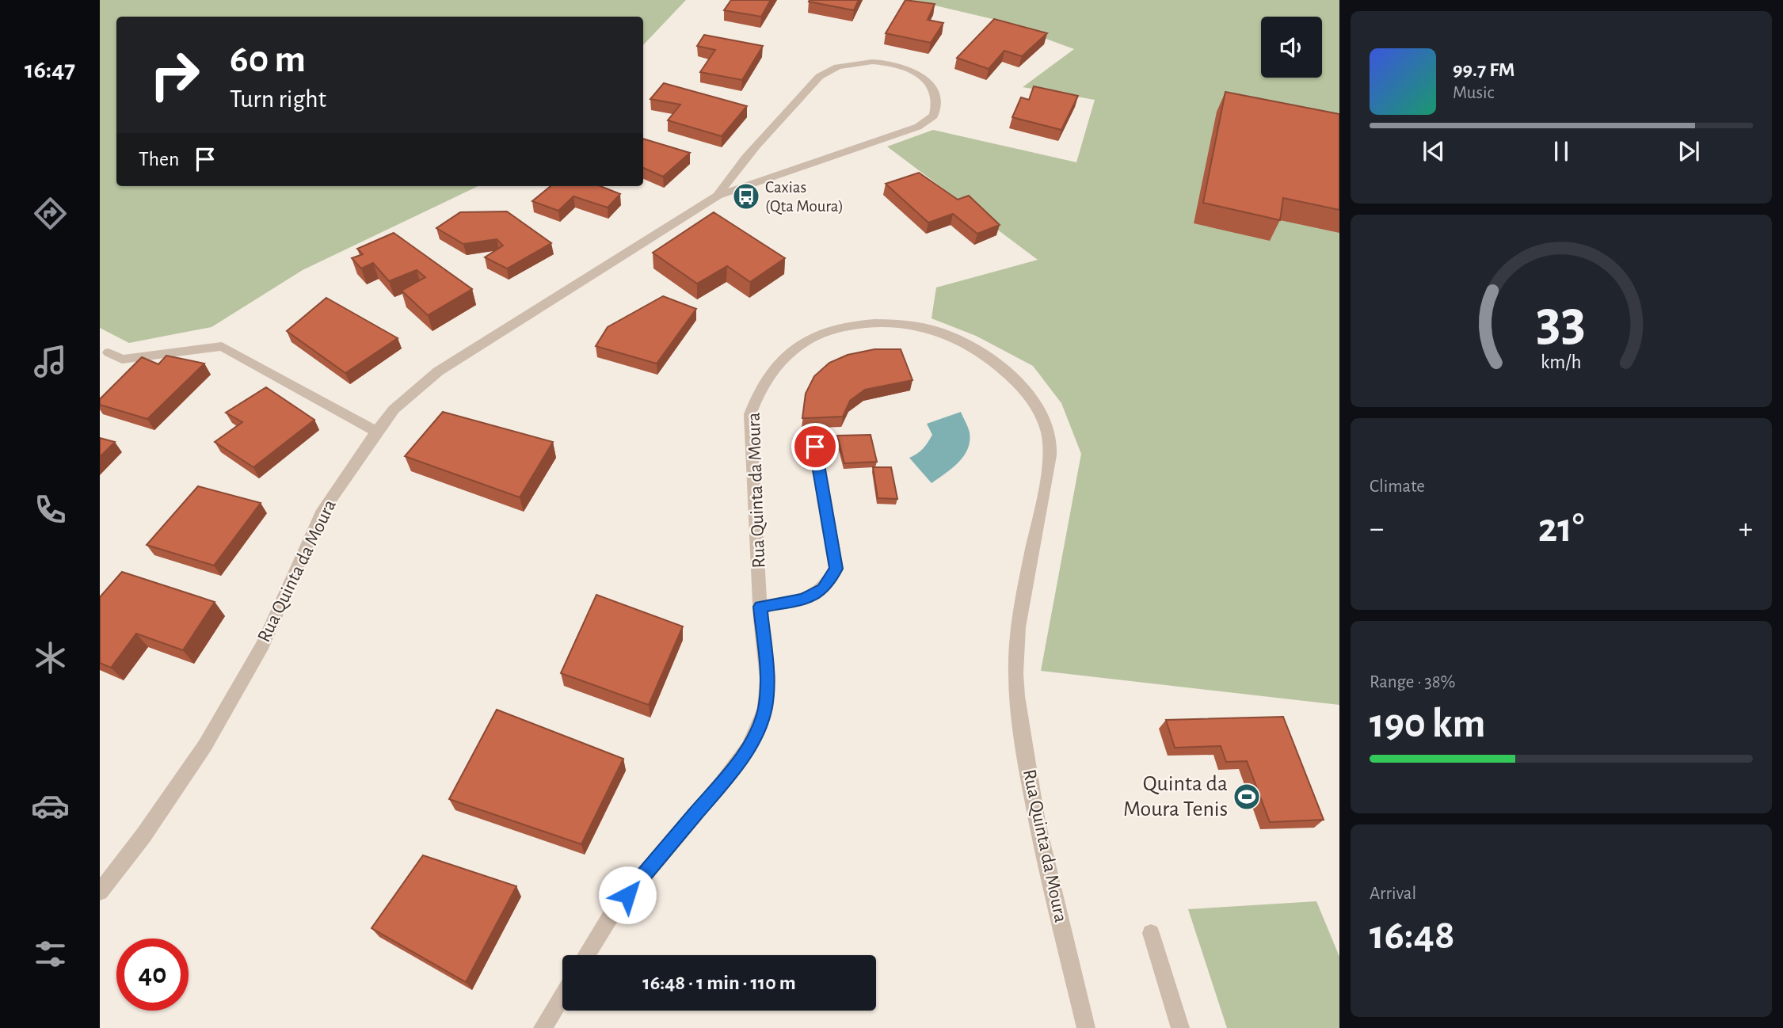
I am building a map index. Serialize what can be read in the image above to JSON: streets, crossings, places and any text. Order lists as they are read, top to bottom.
{
  "streets": {
    "street": ["Rua Quinta da Moura"]
  },
  "places": {
    "bus stop": ["Caxias (Qta Moura)"],
    "sports": ["Quinta da Moura Tenis"]
  },
  "page": {
    "tabs": "16:47",
    "turn": ["60 m", "Turn right"],
    "song": ["99.7 FM", "Music"],
    "then": "Then",
    "tile": [
      "Climate",
      ["Range · 38%", "190 km"],
      ["Arrival", "16:48"]
    ],
    "heat": ["−", "21°", "+"],
    "limit": "40",
    "trip": "16:48 · 1 min · 110 m",
    "gauge": ["33", "km/h"]
  }
}
